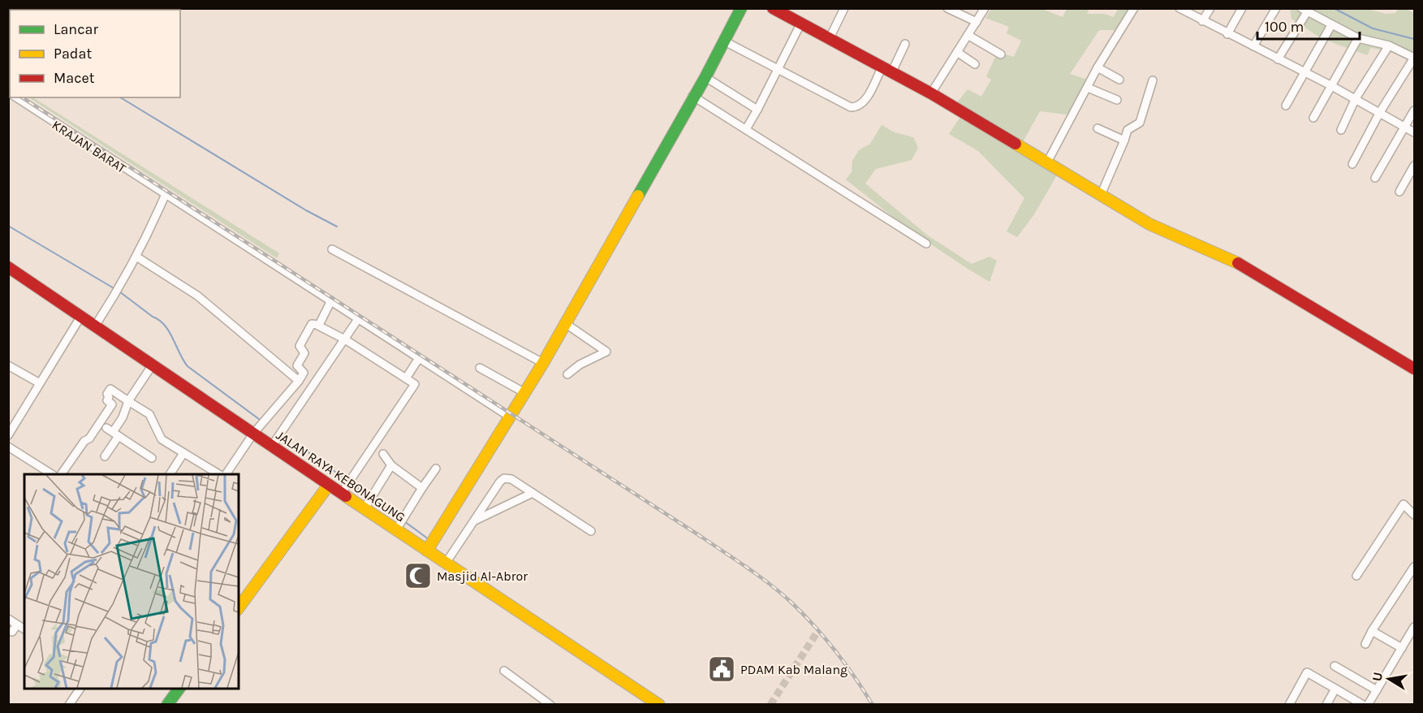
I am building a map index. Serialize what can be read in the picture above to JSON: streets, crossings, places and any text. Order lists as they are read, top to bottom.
{
  "streets": {
    "main road": ["JALAN RAYA KEBONAGUNG"],
    "street": ["KRAJAN BARAT"]
  },
  "places": {
    "mosque": ["Masjid Al-Abror"],
    "public building": ["PDAM Kab Malang"]
  },
  "legend": ["Lancar", "Padat", "Macet"],
  "scale_bar": "100 m",
  "north": "left"
}
